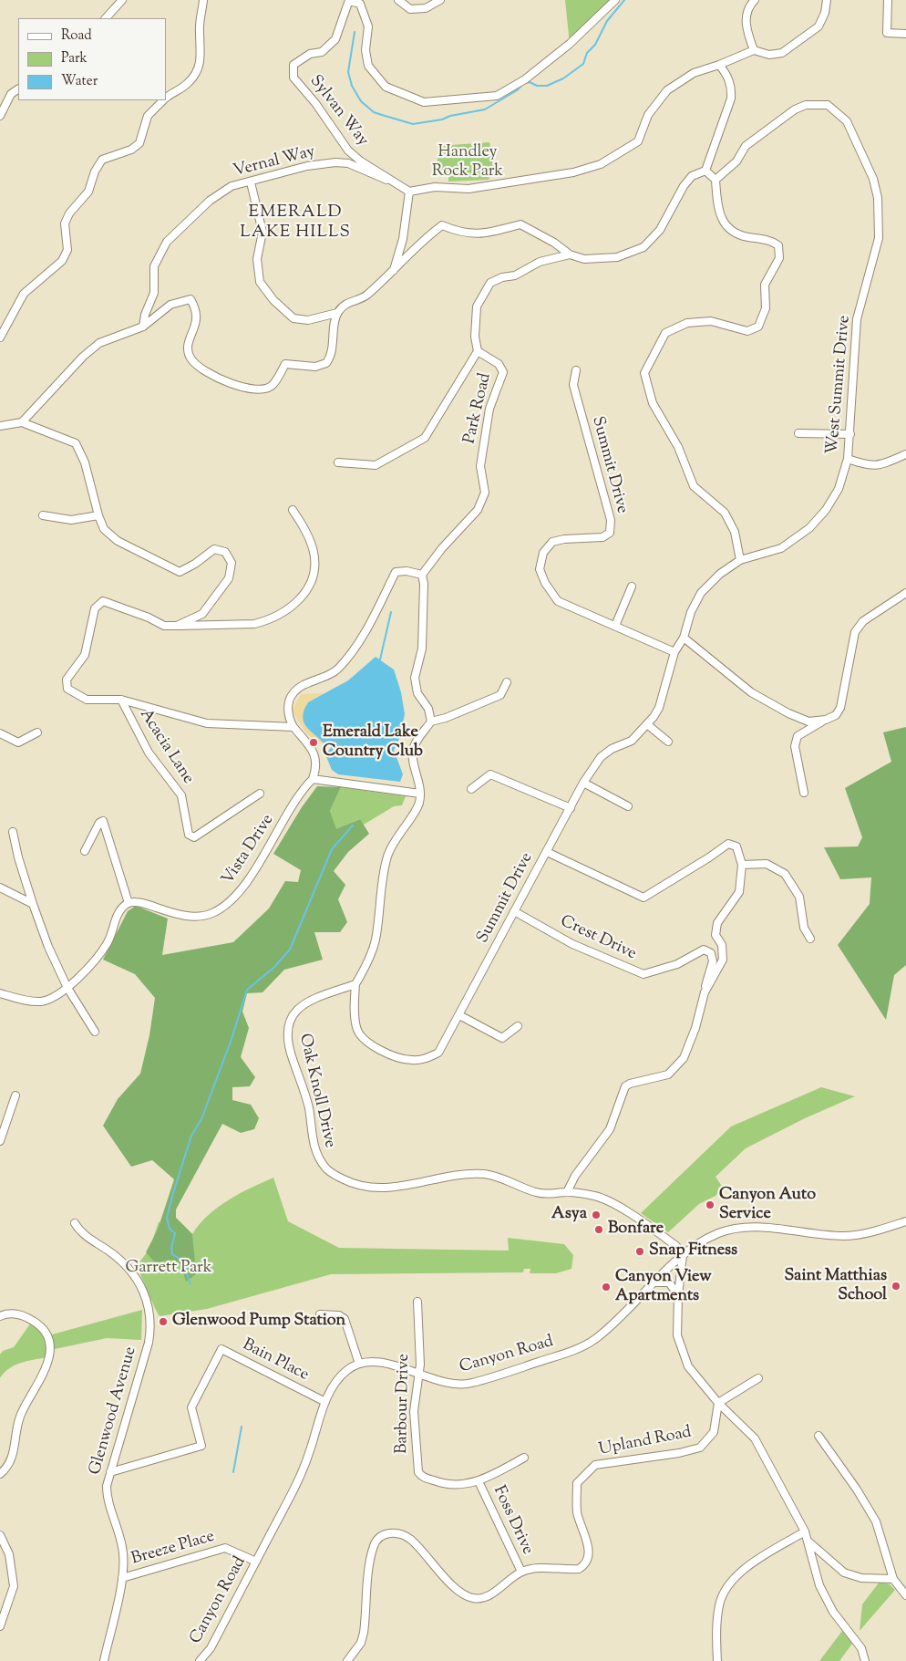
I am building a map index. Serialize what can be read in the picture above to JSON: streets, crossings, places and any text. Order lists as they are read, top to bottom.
{
  "streets": {
    "street": [
      "Sylvan Way",
      "Vernal Way",
      "West Summit Drive",
      "Park Road",
      "Summit Drive",
      "Acacia Lane",
      "Vista Drive",
      "Crest Drive",
      "Oak Knoll Drive",
      "Canyon Road",
      "Bain Place",
      "Barbour Drive",
      "Glenwood Avenue",
      "Upland Road",
      "Foss Drive",
      "Breeze Place"
    ]
  },
  "crossings": [
    ["Sylvan Way", "Vernal Way"],
    ["West Summit Drive", "Summit Drive"],
    ["Summit Drive", "Crest Drive"],
    ["Summit Drive", "Oak Knoll Drive"],
    ["Oak Knoll Drive", "Canyon Road"],
    ["Canyon Road", "Bain Place"],
    ["Canyon Road", "Barbour Drive"],
    ["Canyon Road", "Breeze Place"],
    ["Bain Place", "Glenwood Avenue"],
    ["Barbour Drive", "Foss Drive"],
    ["Glenwood Avenue", "Breeze Place"],
    ["Upland Road", "Foss Drive"]
  ],
  "districts": ["EMERALD LAKE HILLS"],
  "parks": ["Handley Rock Park", "Garrett Park"],
  "places": [
    "Emerald Lake Country Club",
    "Canyon Auto Service",
    "Asya",
    "Bonfare",
    "Snap Fitness",
    "Saint Matthias School",
    "Canyon View Apartments",
    "Glenwood Pump Station"
  ],
  "legend": ["Road", "Park", "Water"]
}
